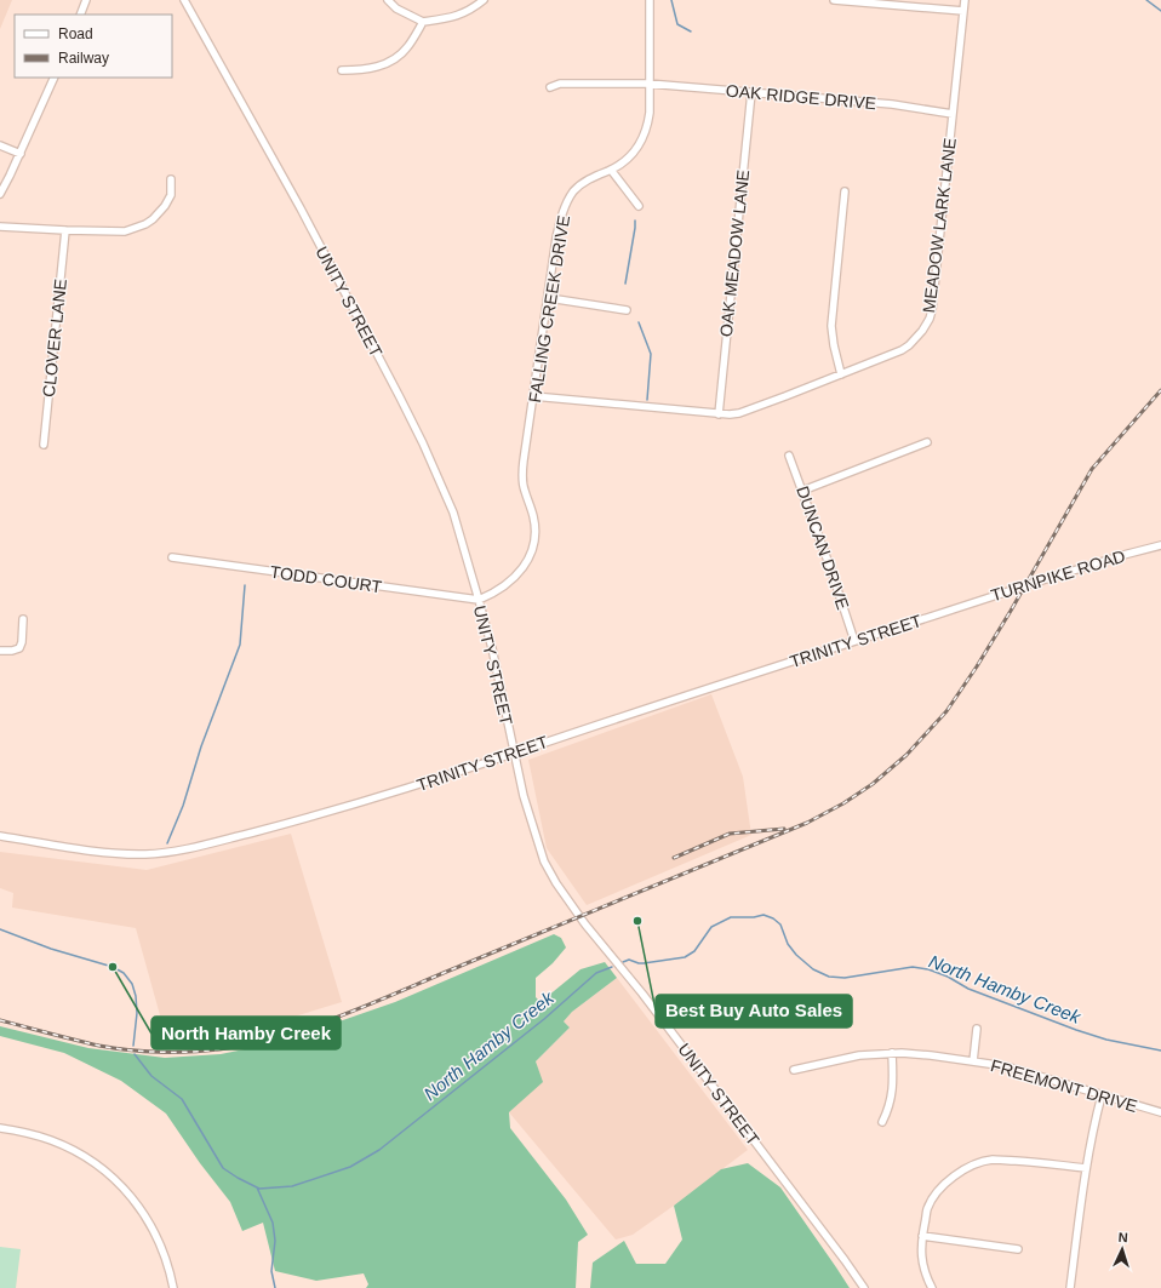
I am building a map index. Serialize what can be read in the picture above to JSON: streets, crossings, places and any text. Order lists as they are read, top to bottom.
{
  "streets": {
    "street": [
      "OAK RIDGE DRIVE",
      "MEADOW LARK LANE",
      "OAK MEADOW LANE",
      "UNITY STREET",
      "FALLING CREEK DRIVE",
      "CLOVER LANE",
      "DUNCAN DRIVE",
      "TURNPIKE ROAD",
      "TODD COURT",
      "TRINITY STREET",
      "FREEMONT DRIVE"
    ]
  },
  "crossings": [
    ["OAK RIDGE DRIVE", "MEADOW LARK LANE"],
    ["OAK RIDGE DRIVE", "OAK MEADOW LANE"],
    ["OAK RIDGE DRIVE", "FALLING CREEK DRIVE"],
    ["MEADOW LARK LANE", "OAK MEADOW LANE"],
    ["MEADOW LARK LANE", "FALLING CREEK DRIVE"],
    ["UNITY STREET", "FALLING CREEK DRIVE"],
    ["UNITY STREET", "TODD COURT"],
    ["UNITY STREET", "TRINITY STREET"],
    ["FALLING CREEK DRIVE", "TODD COURT"],
    ["DUNCAN DRIVE", "TRINITY STREET"],
    ["TURNPIKE ROAD", "TRINITY STREET"]
  ],
  "water": ["North Hamby Creek"],
  "places": ["Best Buy Auto Sales", "North Hamby Creek"],
  "legend": ["Road", "Railway"],
  "north": "top"
}
